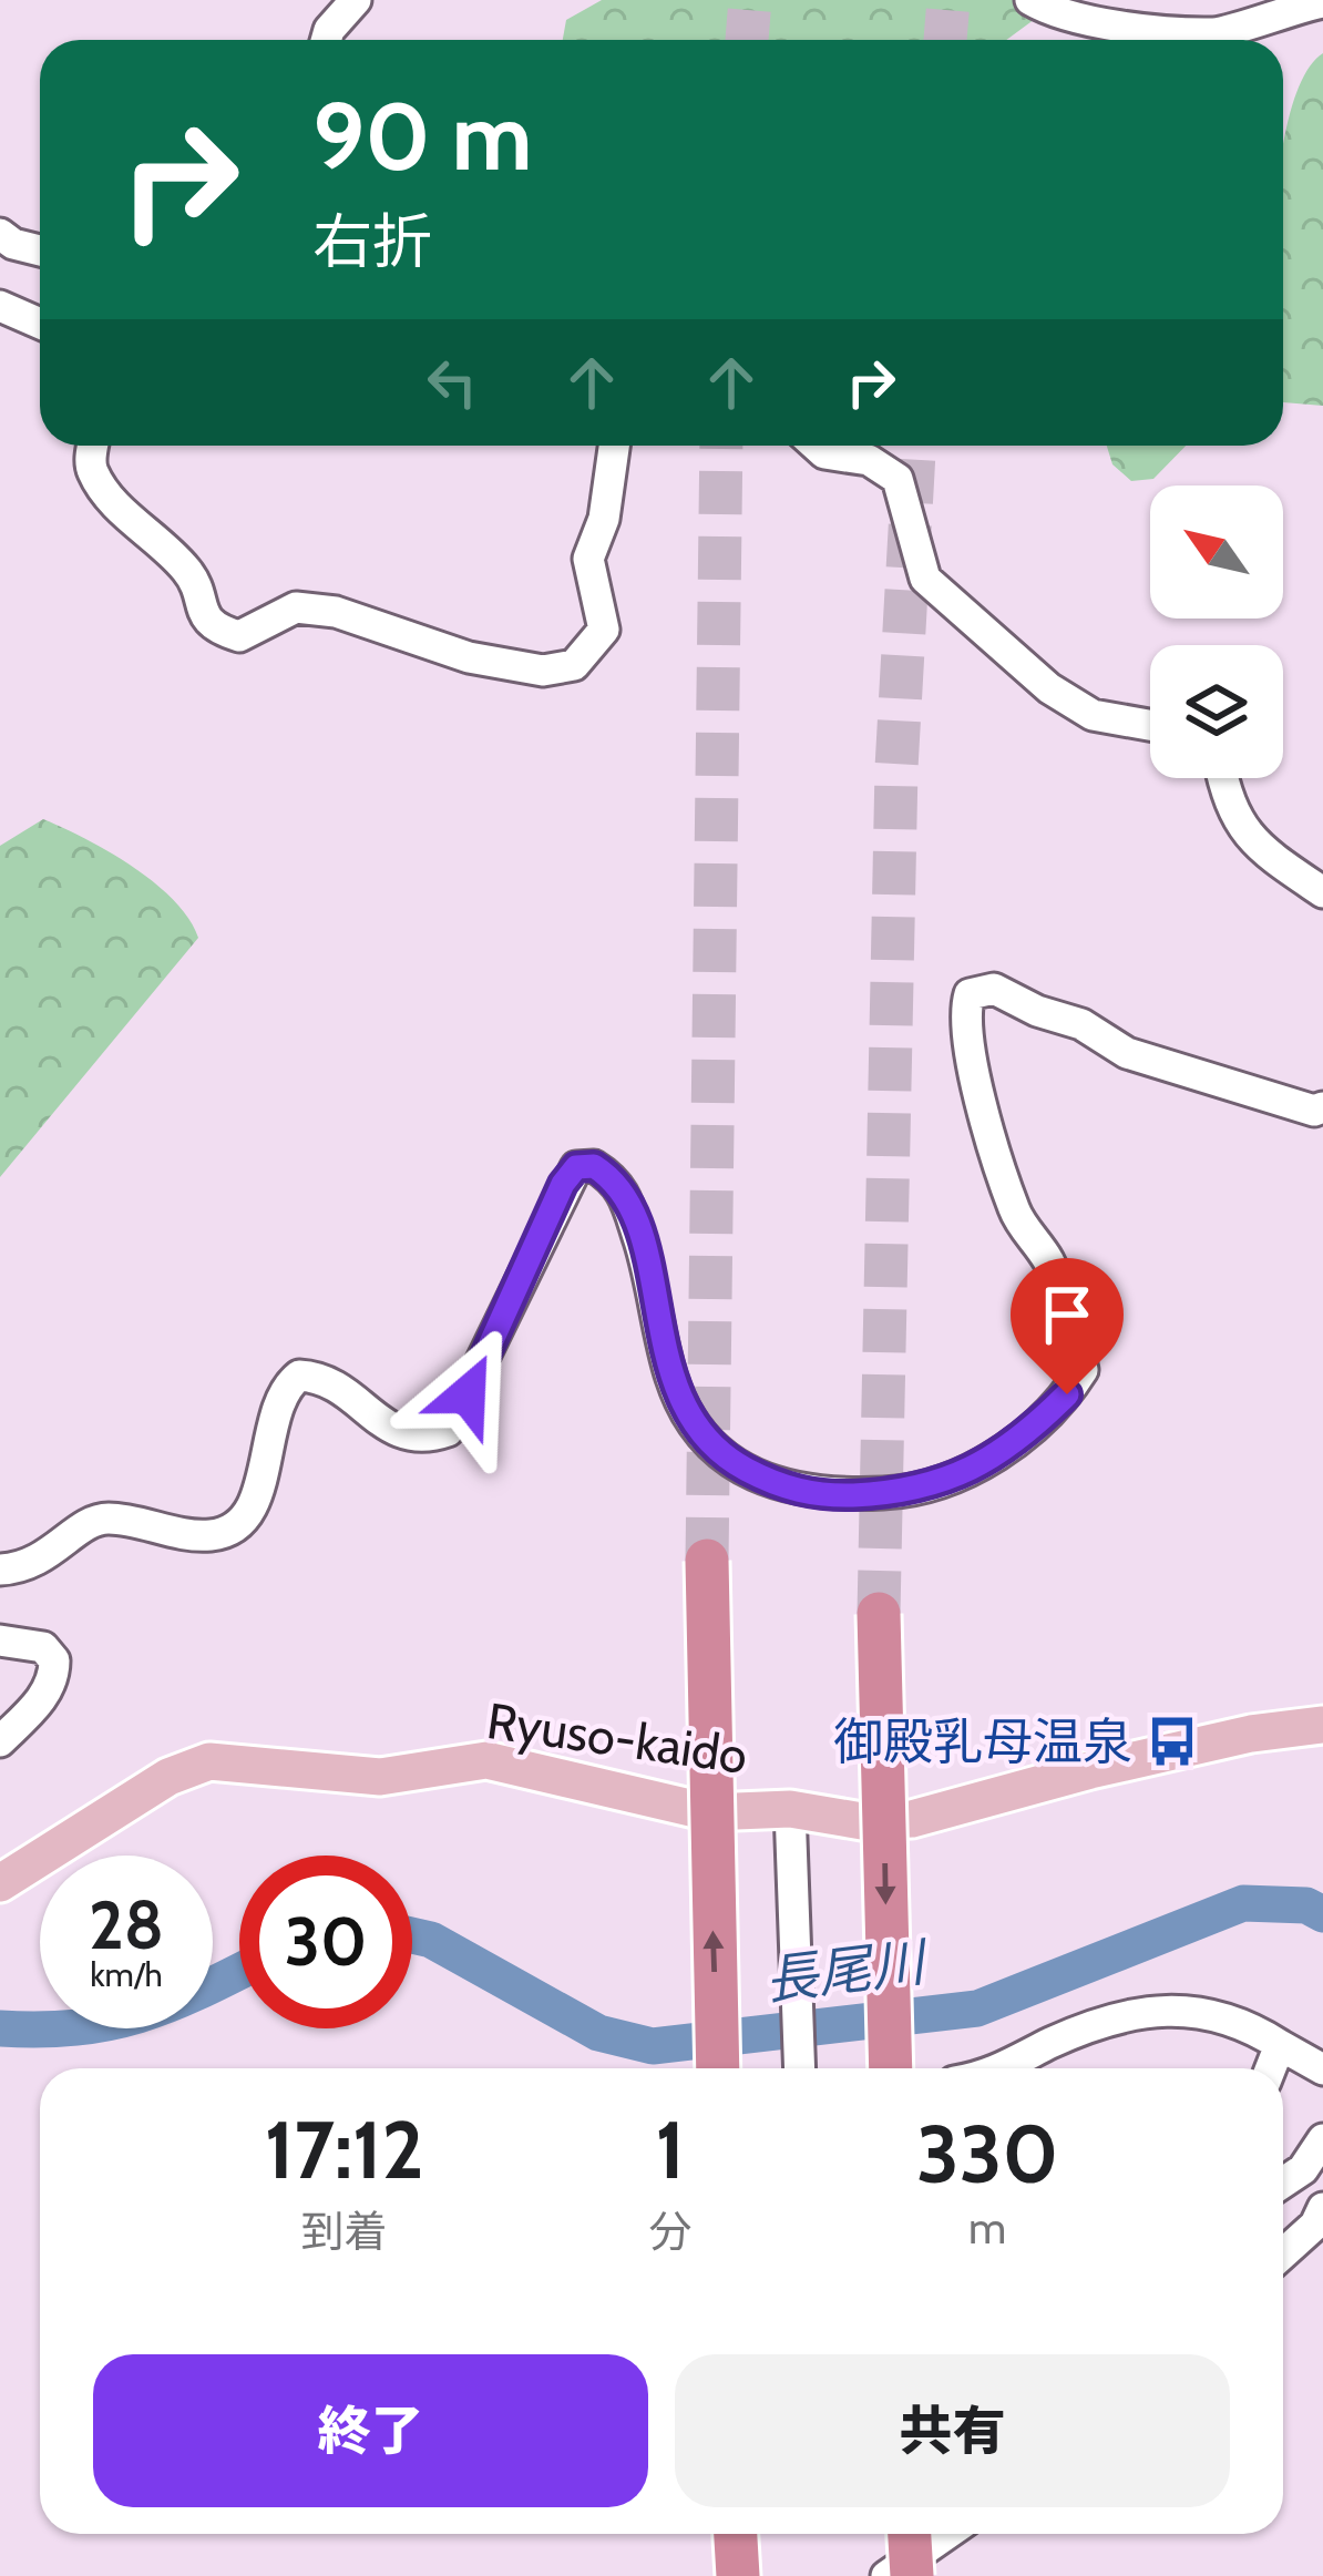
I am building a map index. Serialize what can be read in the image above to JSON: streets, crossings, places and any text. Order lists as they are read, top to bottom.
{
  "streets": {
    "main road": ["Ryuso-kaido"]
  },
  "water": ["長尾川"],
  "places": {
    "bus stop": ["御殿乳母温泉"]
  },
  "north": "top left",
  "page": {
    "turn": ["90 m", "右折"],
    "speed": "28 km/h",
    "limit": "30",
    "eta": [
      "17:12",
      "到着",
      "1",
      "分",
      "330",
      "m"
    ],
    "buttons": ["終了", "共有"]
  }
}
